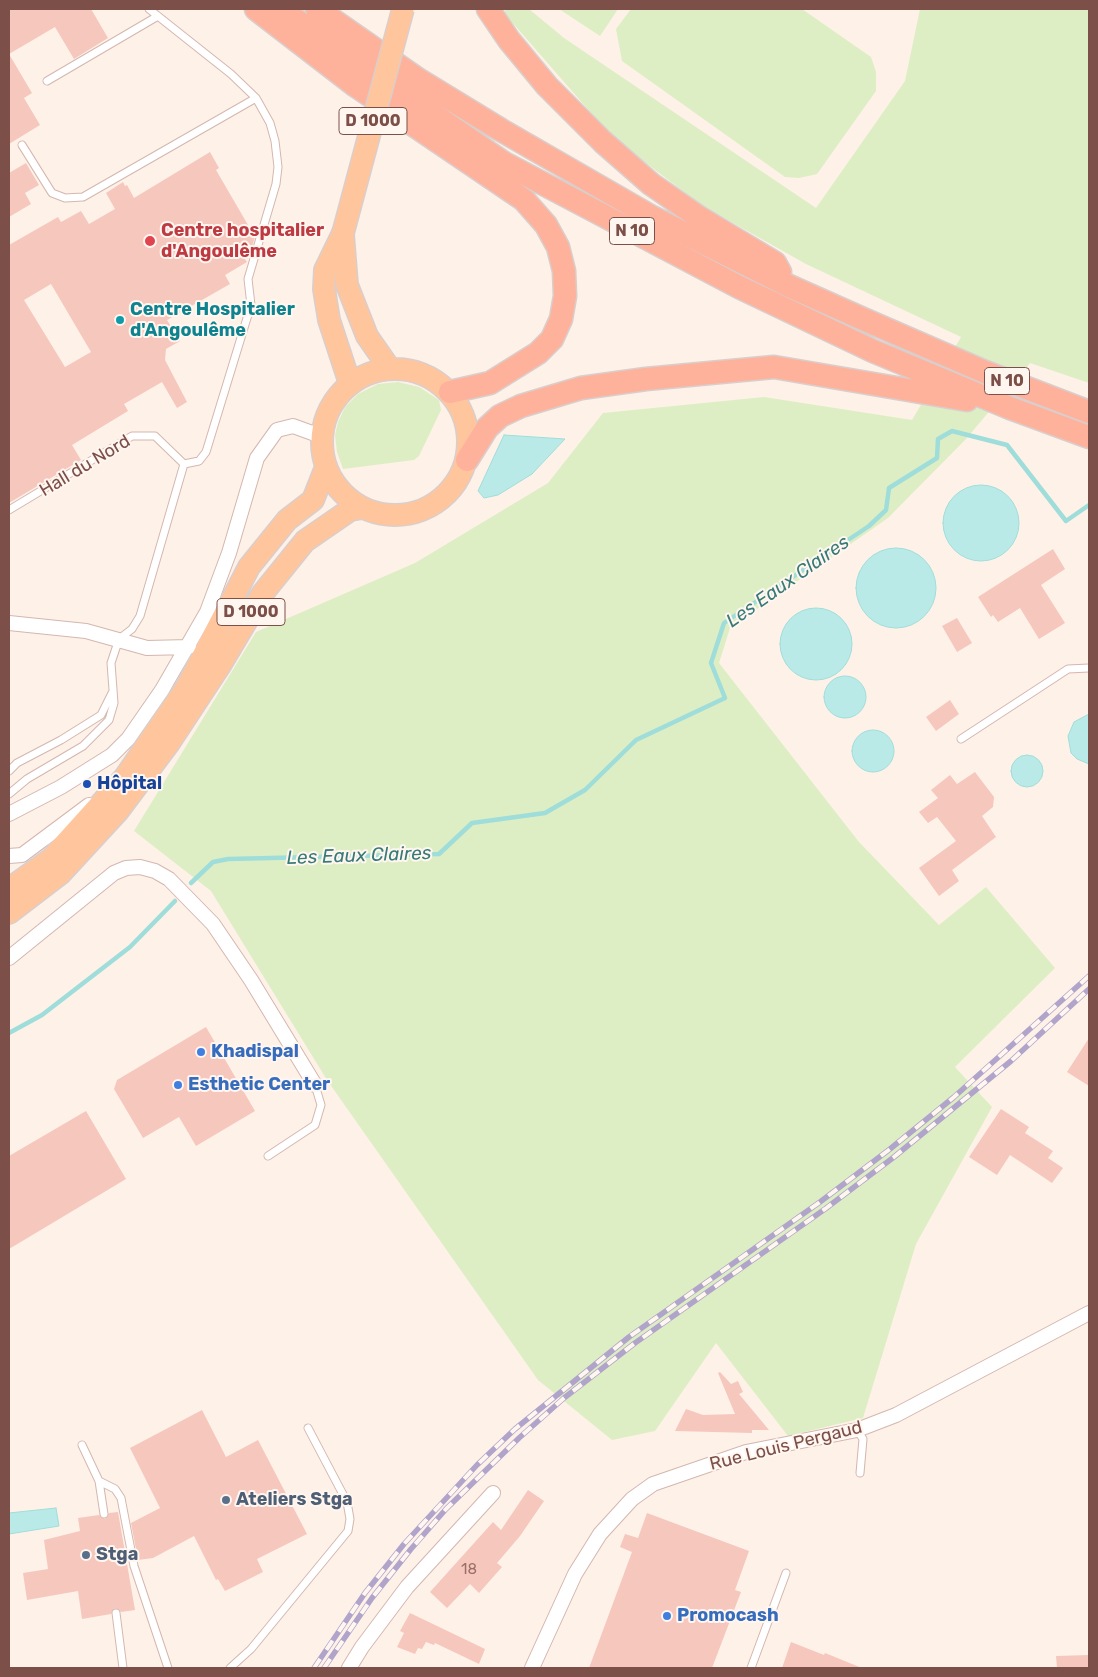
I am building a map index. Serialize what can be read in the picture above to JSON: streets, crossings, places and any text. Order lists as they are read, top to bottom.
{
  "streets": {
    "highway": ["N 10"],
    "main road": ["D 1000"],
    "street": ["Rue Louis Pergaud"],
    "lane": ["Hall du Nord"]
  },
  "water": ["Les Eaux Claires"],
  "places": [
    "Centre hospitalier d'Angoulême",
    "Centre Hospitalier d'Angoulême",
    "Hôpital",
    "Khadispal",
    "Esthetic Center",
    "Ateliers Stga",
    "Stga",
    "Promocash"
  ],
  "house_numbers": ["18"]
}
